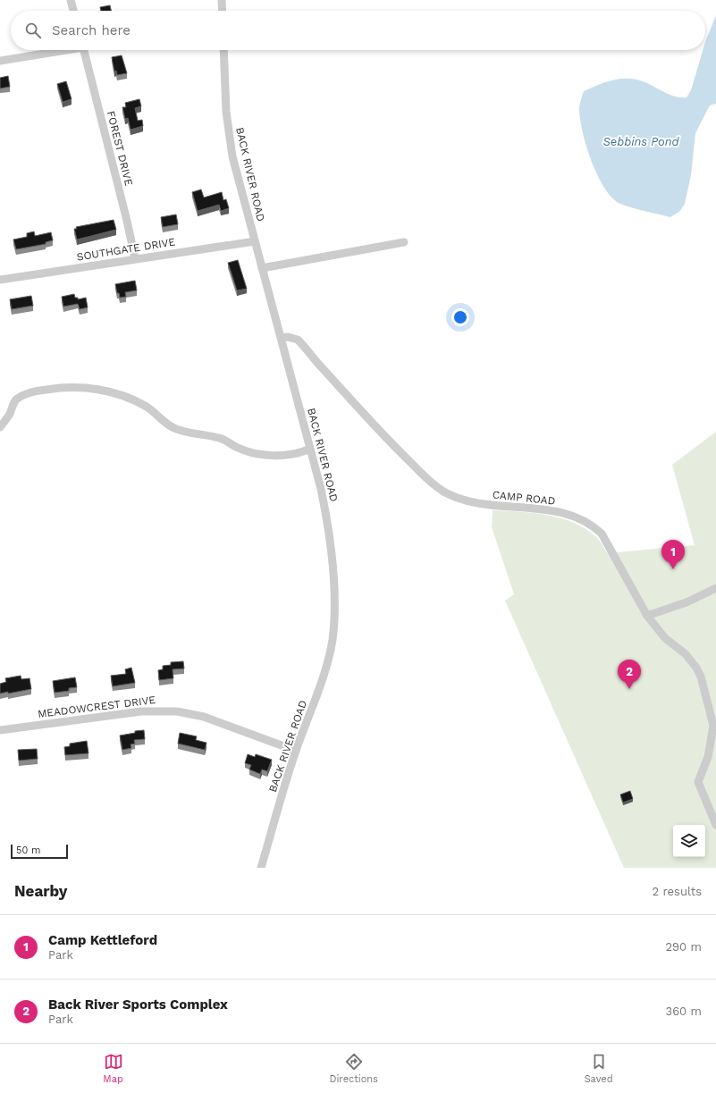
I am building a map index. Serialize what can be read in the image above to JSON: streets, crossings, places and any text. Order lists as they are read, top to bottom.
{
  "streets": {
    "street": [
      "FOREST DRIVE",
      "BACK RIVER ROAD",
      "SOUTHGATE DRIVE",
      "CAMP ROAD",
      "MEADOWCREST DRIVE"
    ]
  },
  "crossings": [
    ["FOREST DRIVE", "SOUTHGATE DRIVE"],
    ["BACK RIVER ROAD", "SOUTHGATE DRIVE"],
    ["BACK RIVER ROAD", "CAMP ROAD"],
    ["BACK RIVER ROAD", "MEADOWCREST DRIVE"]
  ],
  "water": ["Sebbins Pond"],
  "scale_bar": "50 m",
  "page": {
    "search": "Search here",
    "pins": ["1", "2"],
    "scale": "50 m",
    "heading": ["Nearby", "2 results"],
    "list": [
      {
        "mark": "1",
        "name": "Camp Kettleford",
        "note": "Park",
        "value": "290 m"
      },
      {
        "mark": "2",
        "name": "Back River Sports Complex",
        "note": "Park",
        "value": "360 m"
      }
    ],
    "nav": ["Map", "Directions", "Saved"]
  }
}
